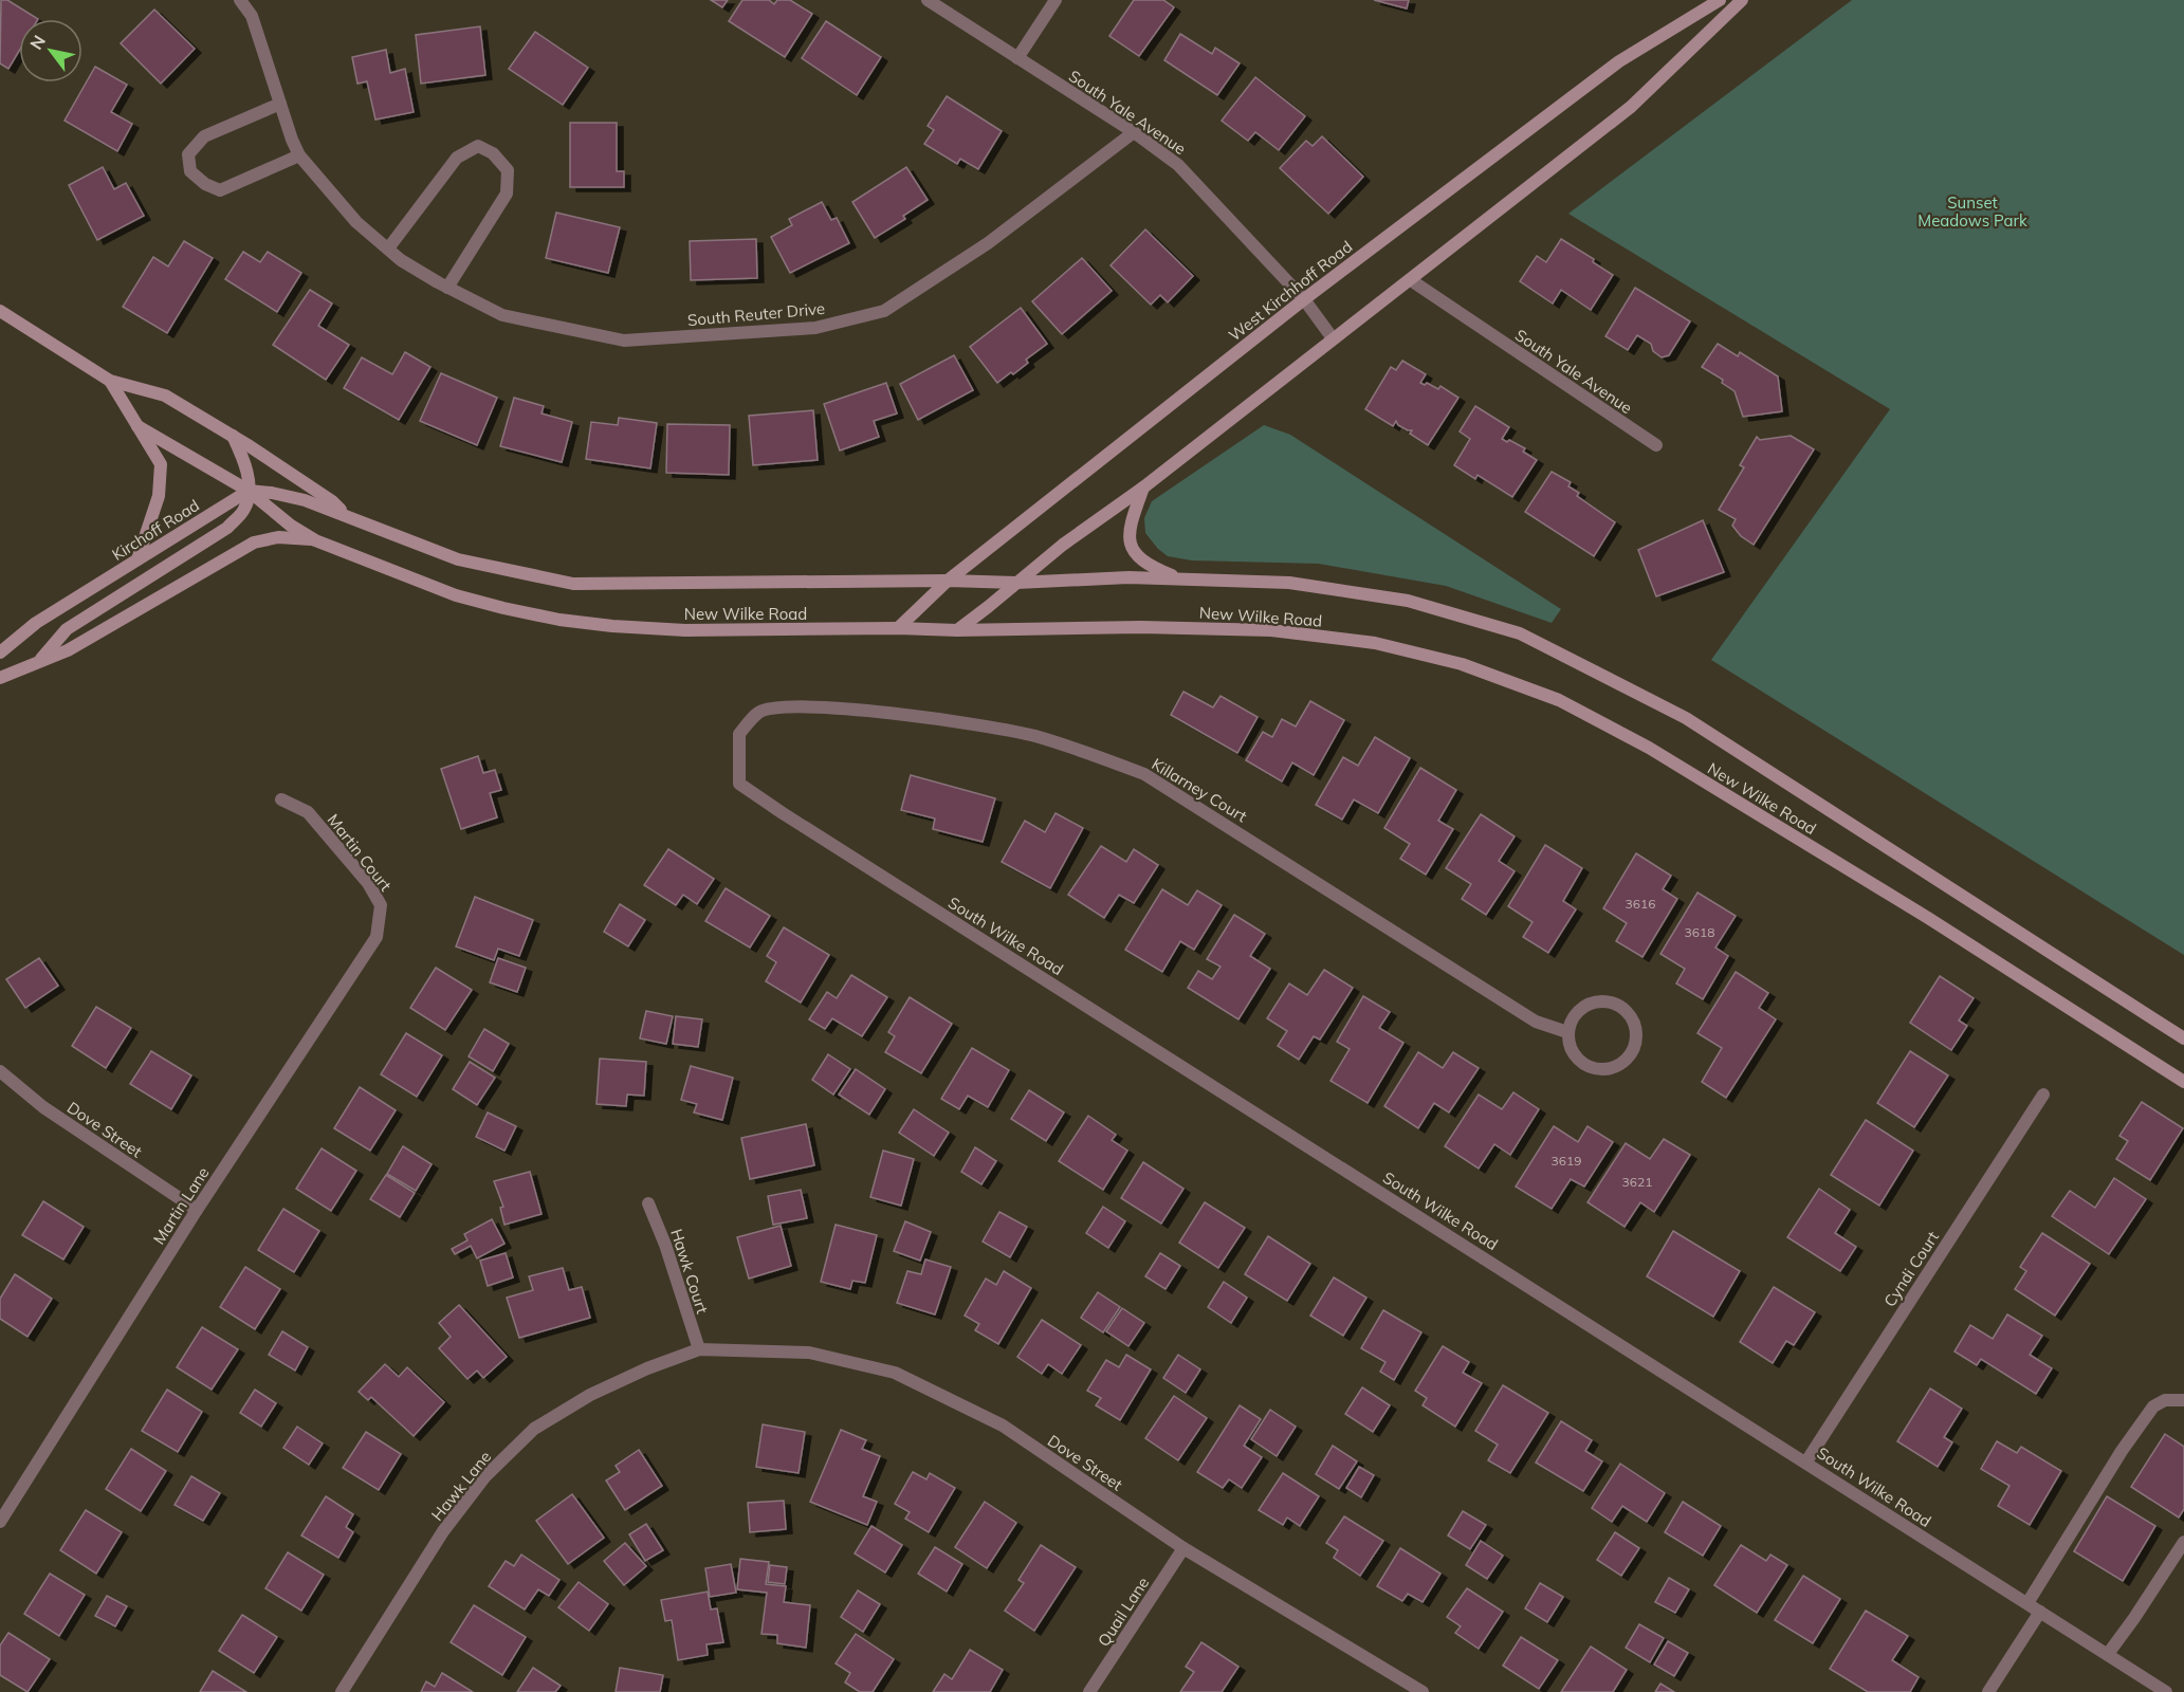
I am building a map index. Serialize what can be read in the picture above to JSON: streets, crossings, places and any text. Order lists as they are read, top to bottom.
{
  "streets": {
    "main road": ["West Kirchhoff Road", "Kirchoff Road", "New Wilke Road"],
    "street": [
      "South Yale Avenue",
      "South Reuter Drive",
      "Killarney Court",
      "Martin Court",
      "South Wilke Road",
      "Dove Street",
      "Martin Lane",
      "Cyndi Court",
      "Hawk Court",
      "Hawk Lane",
      "Quail Lane"
    ]
  },
  "crossings": [
    ["South Yale Avenue", "West Kirchhoff Road"],
    ["South Yale Avenue", "South Reuter Drive"],
    ["West Kirchhoff Road", "New Wilke Road"],
    ["Kirchoff Road", "New Wilke Road"],
    ["Killarney Court", "South Wilke Road"],
    ["Martin Court", "Martin Lane"],
    ["South Wilke Road", "Cyndi Court"],
    ["Dove Street", "Martin Lane"],
    ["Dove Street", "Hawk Court"],
    ["Dove Street", "Hawk Lane"],
    ["Dove Street", "Quail Lane"],
    ["Hawk Court", "Hawk Lane"]
  ],
  "parks": ["Sunset Meadows Park"],
  "house_numbers": [
    "3616",
    "3618",
    "3619",
    "3621"
  ],
  "north": "top left"
}
